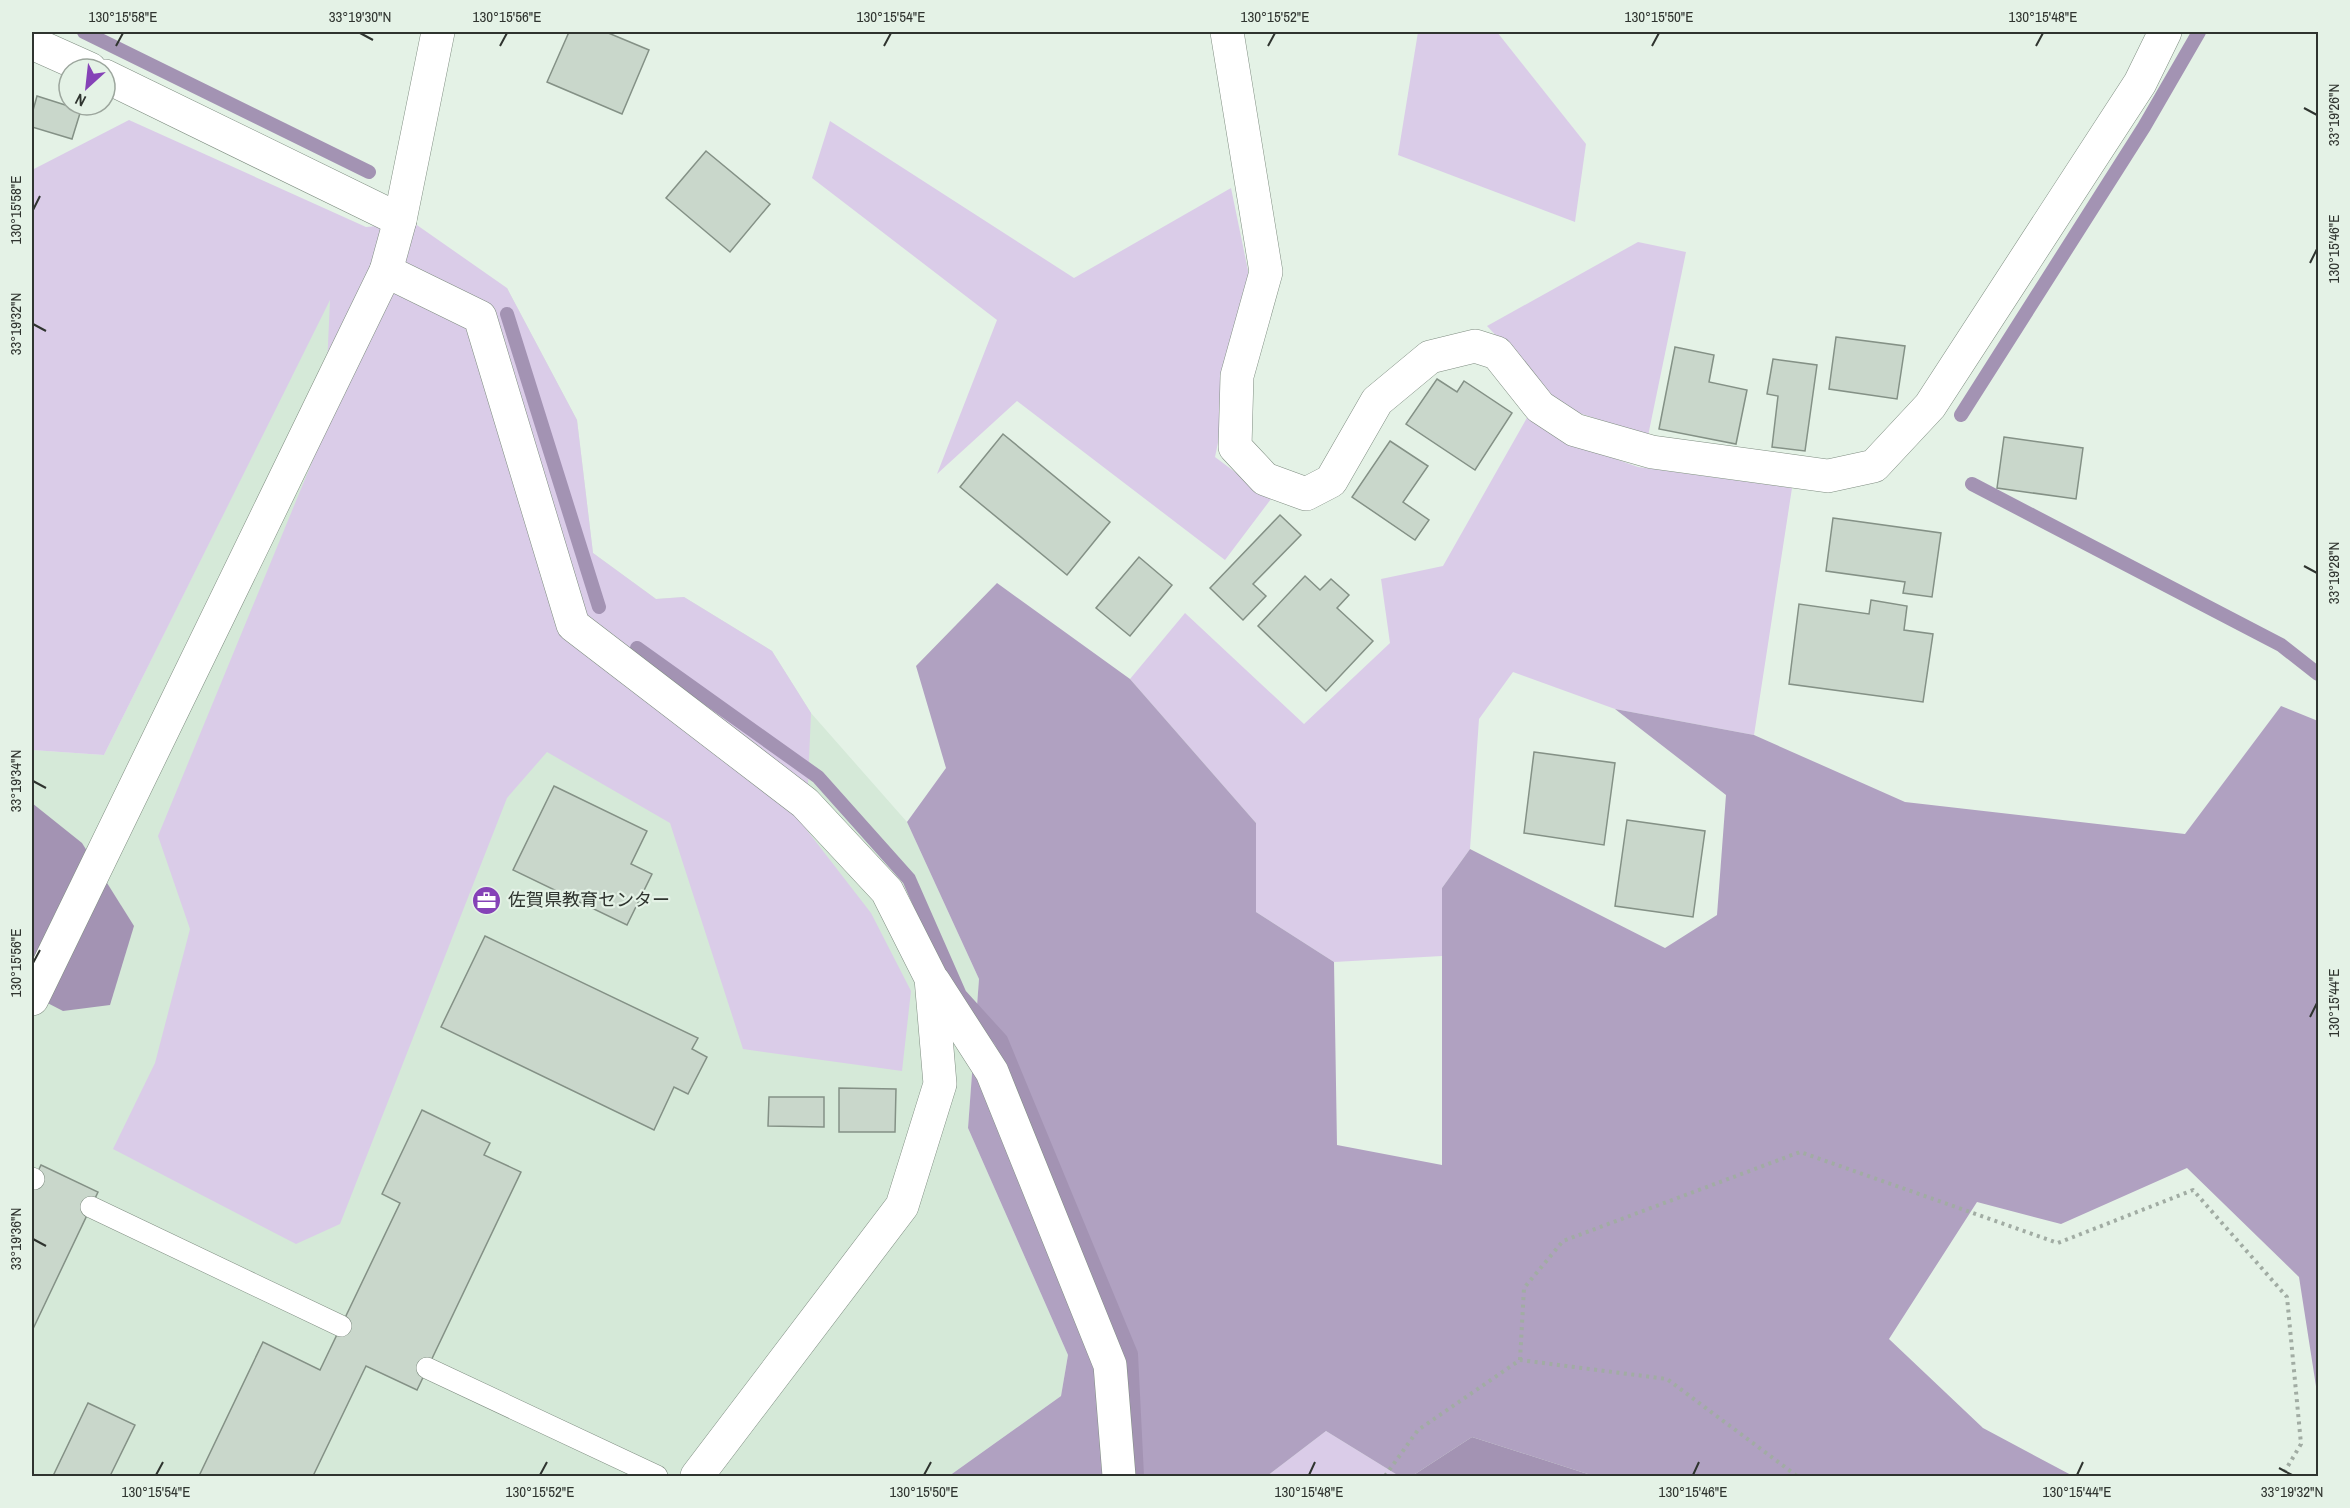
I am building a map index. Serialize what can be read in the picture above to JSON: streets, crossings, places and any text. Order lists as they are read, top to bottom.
{
  "places": {
    "office": ["佐賀県教育センター"]
  },
  "north": "bottom left",
  "coordinates": [
    "130°15'58\"E",
    "33°19'30\"N",
    "130°15'56\"E",
    "130°15'54\"E",
    "130°15'52\"E",
    "130°15'50\"E",
    "130°15'48\"E",
    "33°19'26\"N",
    "130°15'46\"E",
    "33°19'32\"N",
    "33°19'28\"N",
    "33°19'34\"N",
    "130°15'44\"E",
    "33°19'36\"N"
  ]
}
